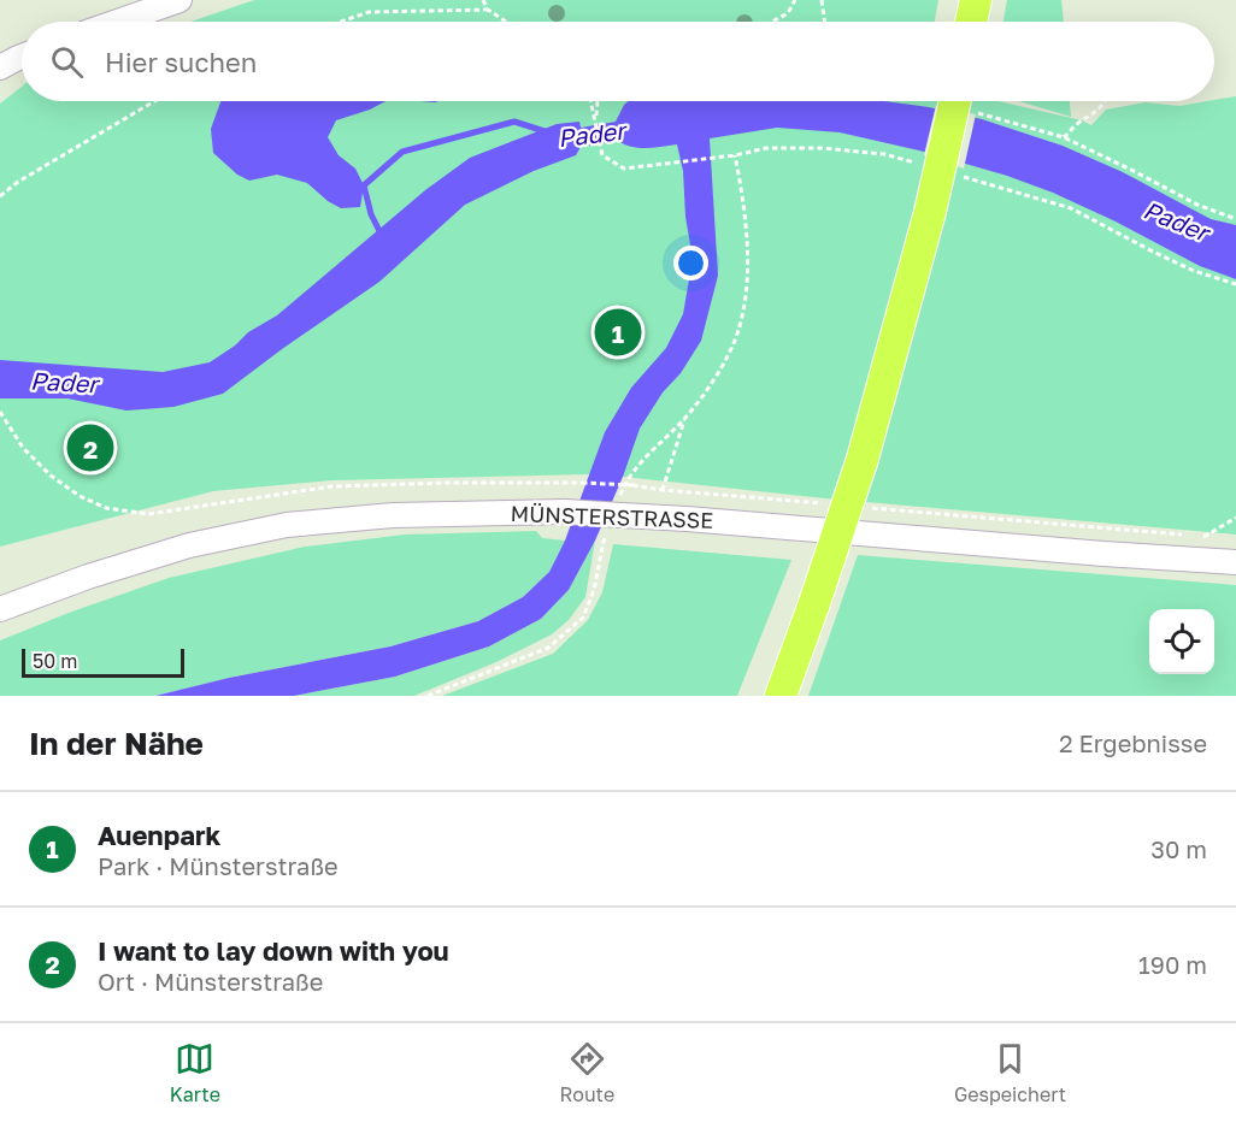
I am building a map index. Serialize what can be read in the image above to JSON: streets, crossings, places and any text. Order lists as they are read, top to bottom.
{
  "streets": {
    "main road": ["MÜNSTERSTRASSE"]
  },
  "water": ["Pader"],
  "scale_bar": "50 m",
  "page": {
    "search": "Hier suchen",
    "pins": ["1", "2"],
    "scale": "50 m",
    "heading": ["In der Nähe", "2 Ergebnisse"],
    "list": [
      {
        "mark": "1",
        "name": "Auenpark",
        "note": "Park · Münsterstraße",
        "value": "30 m"
      },
      {
        "mark": "2",
        "name": "I want to lay down with you",
        "note": "Ort · Münsterstraße",
        "value": "190 m"
      }
    ],
    "nav": ["Karte", "Route", "Gespeichert"]
  }
}
